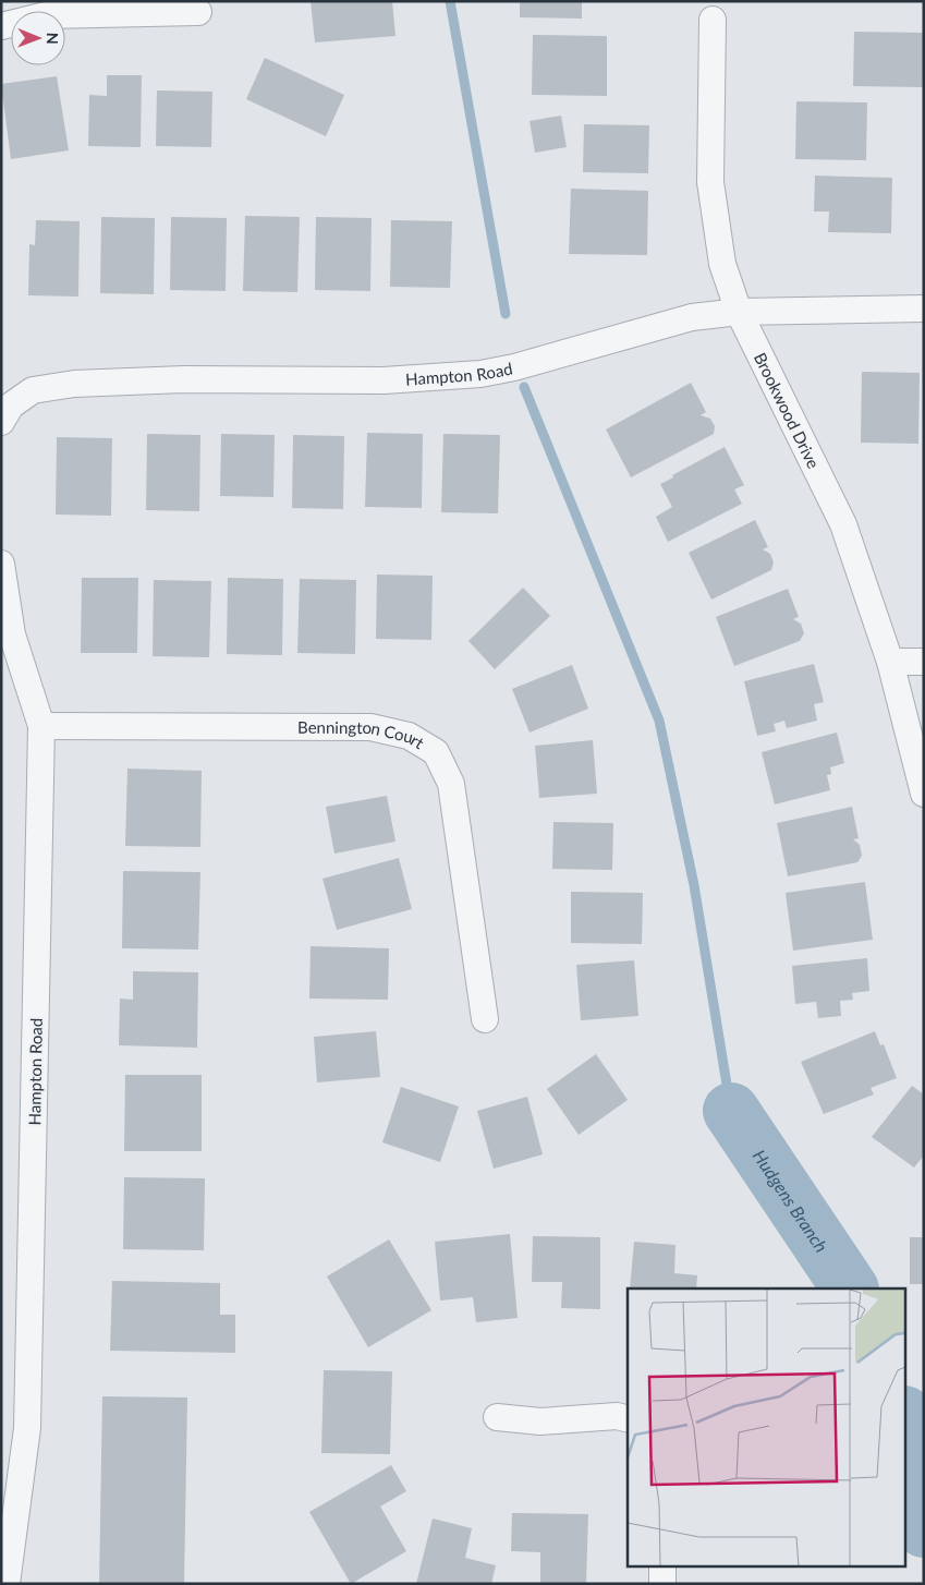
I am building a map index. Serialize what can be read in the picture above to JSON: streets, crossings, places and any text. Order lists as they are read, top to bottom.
{
  "streets": {
    "street": ["Hampton Road", "Brookwood Drive", "Bennington Court"]
  },
  "crossings": [
    ["Hampton Road", "Brookwood Drive"],
    ["Hampton Road", "Bennington Court"]
  ],
  "water": ["Hudgens Branch"],
  "north": "right"
}
